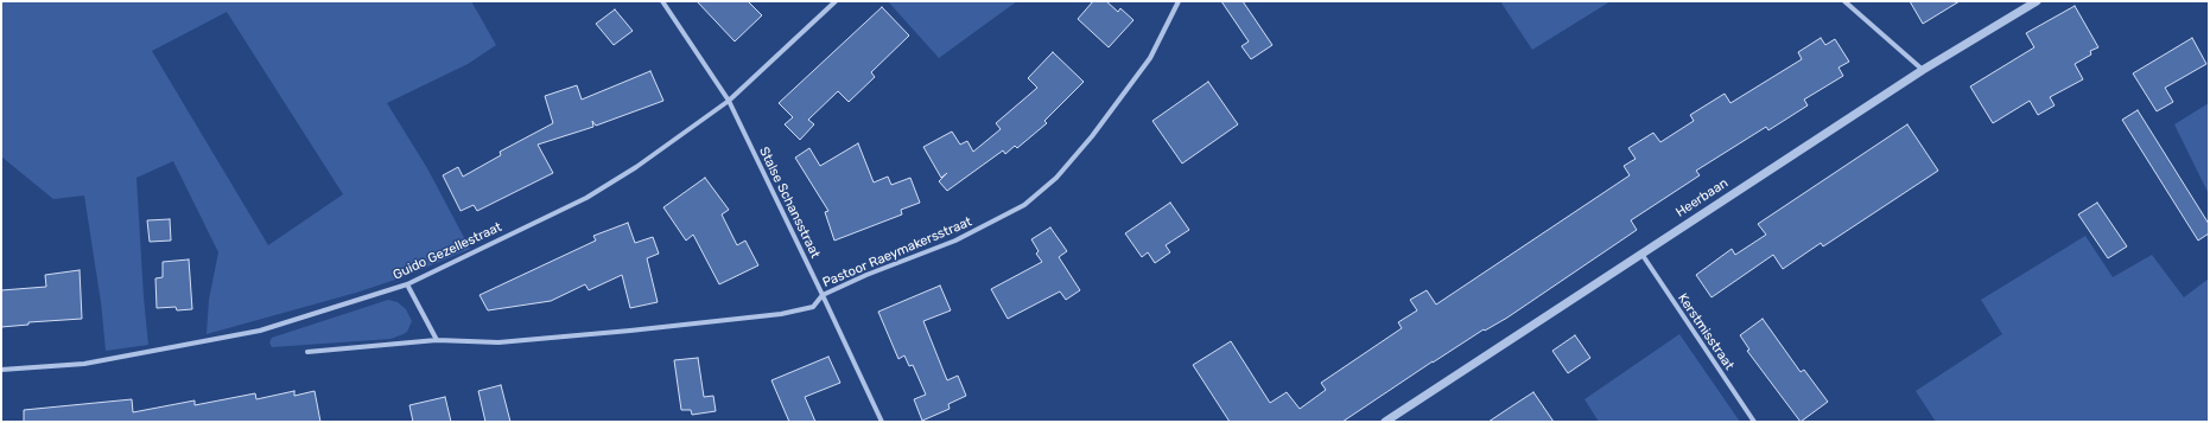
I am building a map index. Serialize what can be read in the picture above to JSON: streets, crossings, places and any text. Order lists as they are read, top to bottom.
{
  "streets": {
    "street": [
      "Heerbaan",
      "Stalse Schansstraat",
      "Guido Gezellestraat",
      "Pastoor Raeymakersstraat",
      "Kerstmisstraat"
    ]
  },
  "crossings": [
    ["Heerbaan", "Kerstmisstraat"],
    ["Stalse Schansstraat", "Guido Gezellestraat"],
    ["Stalse Schansstraat", "Pastoor Raeymakersstraat"]
  ]
}
